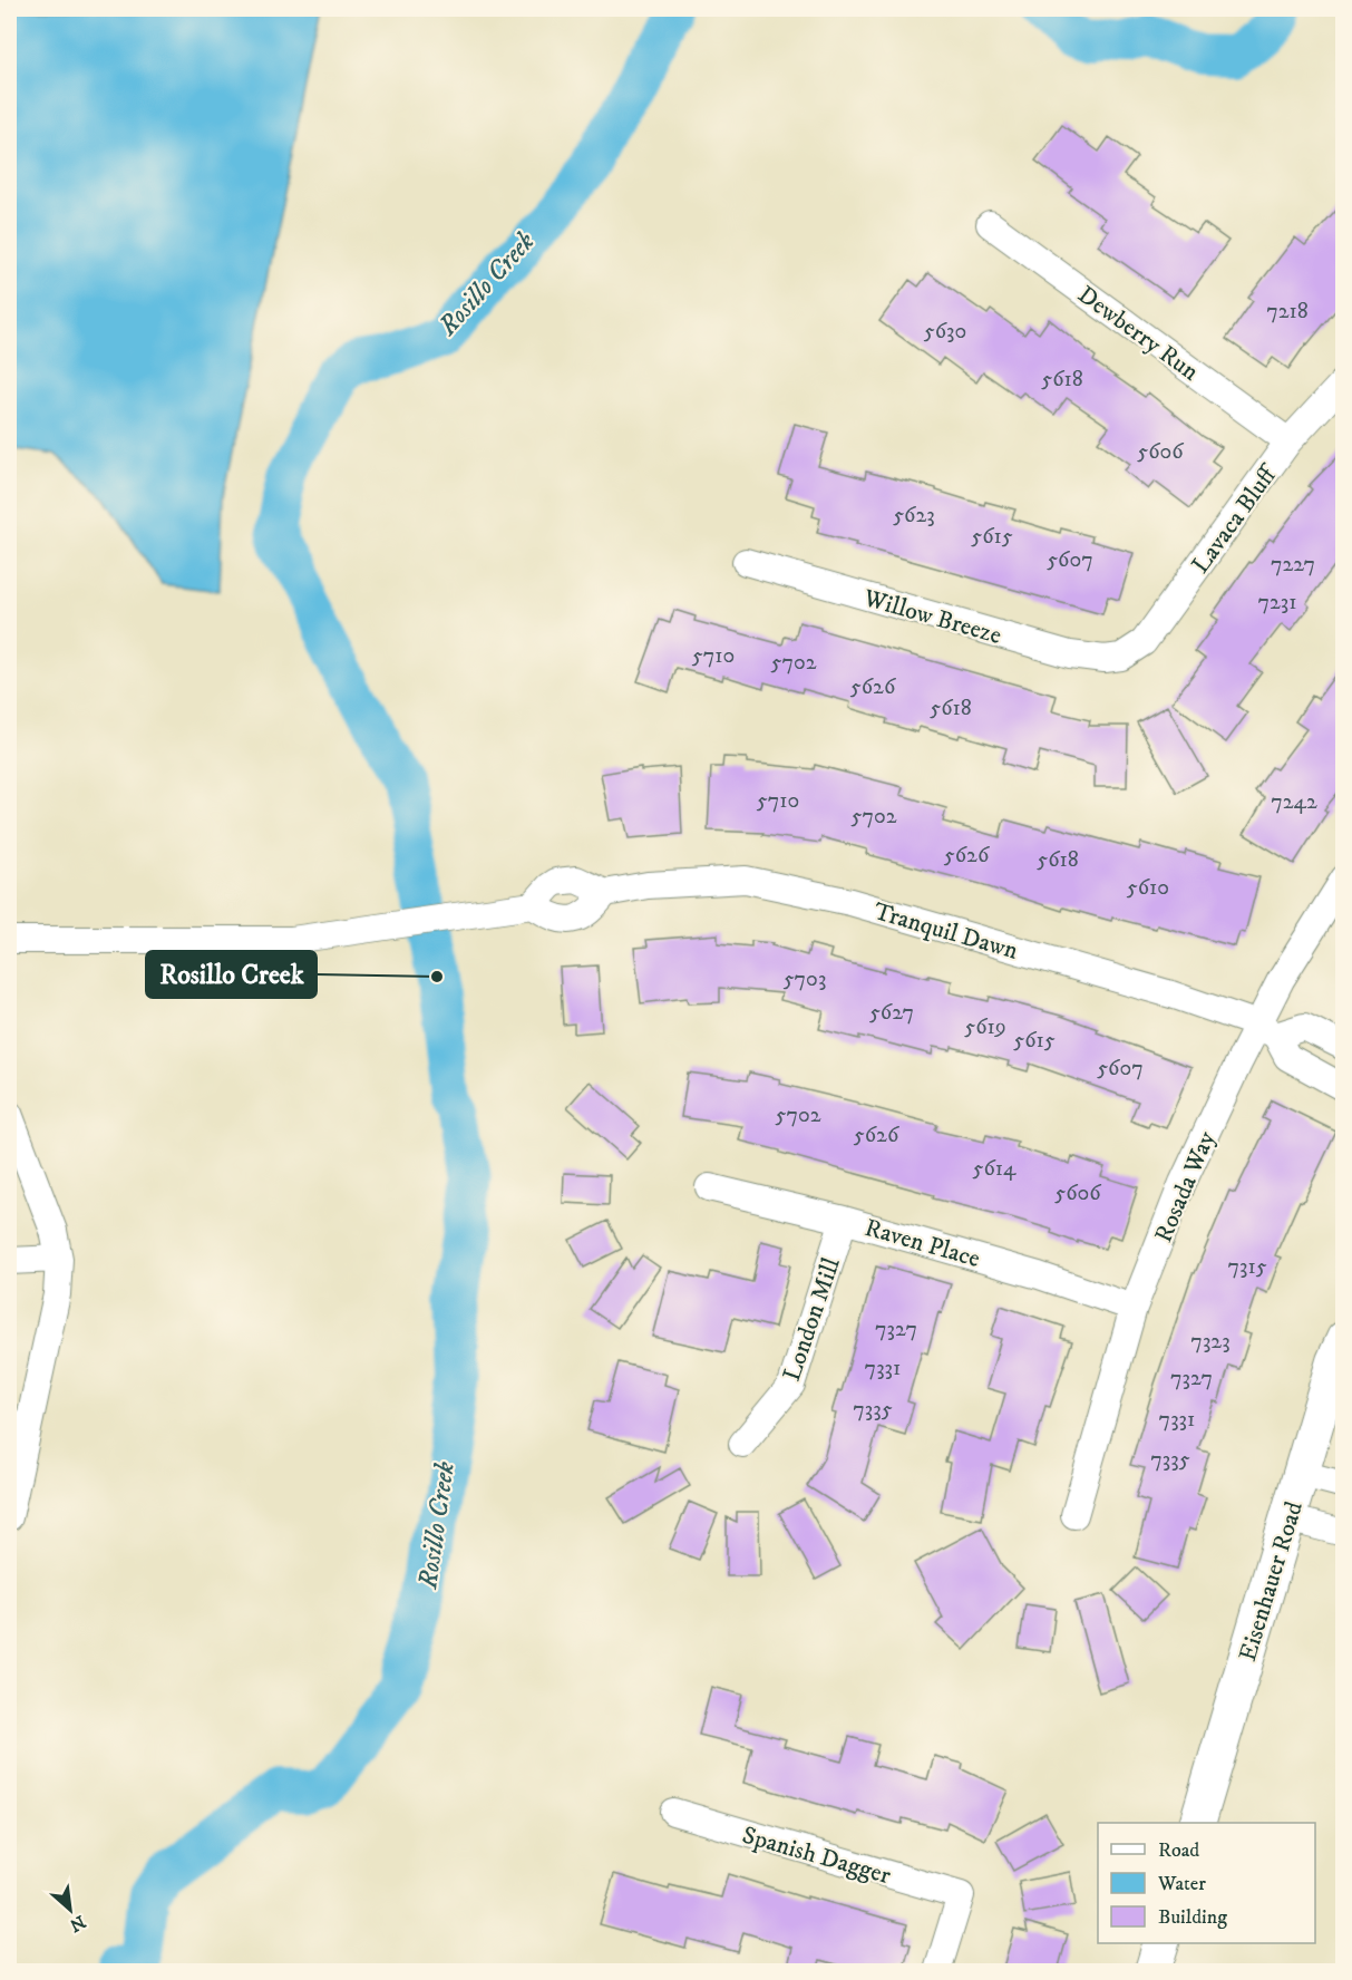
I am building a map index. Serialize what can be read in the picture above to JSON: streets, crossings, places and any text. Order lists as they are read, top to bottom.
{
  "streets": {
    "main road": ["Eisenhauer Road"],
    "street": [
      "Dewberry Run",
      "Lavaca Bluff",
      "Willow Breeze",
      "Tranquil Dawn",
      "Rosada Way",
      "Raven Place",
      "London Mill",
      "Spanish Dagger"
    ]
  },
  "crossings": [
    ["Dewberry Run", "Lavaca Bluff"],
    ["Lavaca Bluff", "Willow Breeze"],
    ["Tranquil Dawn", "Rosada Way"],
    ["Rosada Way", "Raven Place"],
    ["Raven Place", "London Mill"]
  ],
  "water": ["Rosillo Creek"],
  "places": ["Rosillo Creek"],
  "house_numbers": [
    "7218",
    "5630",
    "5618",
    "5606",
    "5623",
    "5615",
    "5607",
    "7227",
    "7231",
    "5710",
    "5702",
    "5626",
    "5618",
    "5710",
    "7242",
    "5702",
    "5626",
    "5618",
    "5610",
    "5703",
    "5627",
    "5619",
    "5615",
    "5607",
    "5702",
    "5626",
    "5614",
    "5606",
    "7315",
    "7327",
    "7323",
    "7331",
    "7327",
    "7335",
    "7331",
    "7335"
  ],
  "legend": ["Road", "Water", "Building"],
  "north": "bottom right"
}
